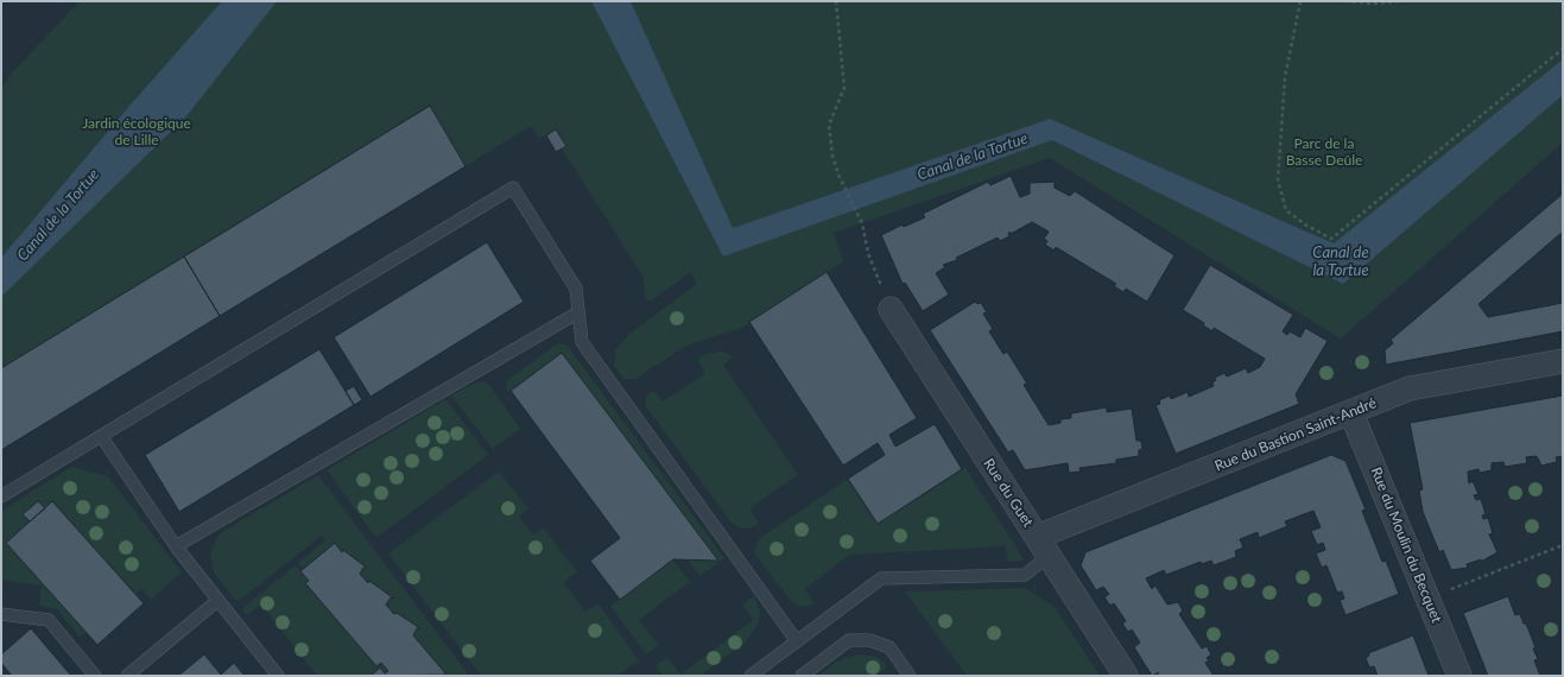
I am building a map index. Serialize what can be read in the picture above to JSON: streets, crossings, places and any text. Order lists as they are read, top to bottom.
{
  "streets": {
    "street": ["Rue du Bastion Saint-André", "Rue du Guet", "Rue du Moulin du Becquet"]
  },
  "crossings": [
    ["Rue du Bastion Saint-André", "Rue du Guet"],
    ["Rue du Bastion Saint-André", "Rue du Moulin du Becquet"]
  ],
  "water": ["Canal de la Tortue"],
  "parks": ["Jardin écologique de Lille", "Parc de la Basse Deûle"]
}
